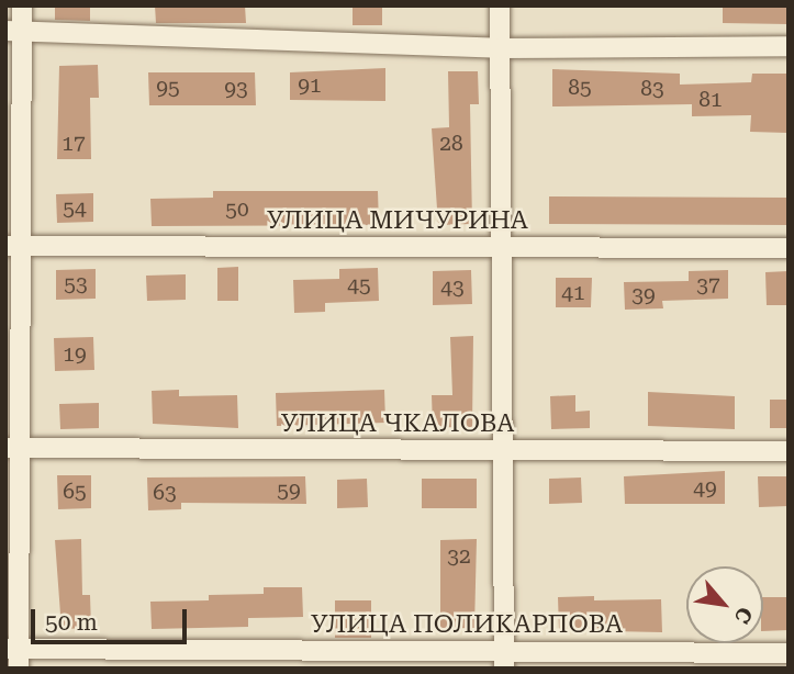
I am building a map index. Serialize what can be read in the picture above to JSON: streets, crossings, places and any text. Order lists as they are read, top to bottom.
{
  "streets": {
    "street": ["УЛИЦА МИЧУРИНА", "УЛИЦА ЧКАЛОВА", "УЛИЦА ПОЛИКАРПОВА"]
  },
  "house_numbers": [
    "91",
    "95",
    "85",
    "93",
    "83",
    "81",
    "17",
    "28",
    "54",
    "50",
    "53",
    "45",
    "37",
    "43",
    "41",
    "39",
    "19",
    "49",
    "59",
    "65",
    "63",
    "32"
  ],
  "scale_bar": "50 m",
  "north": "bottom right"
}
